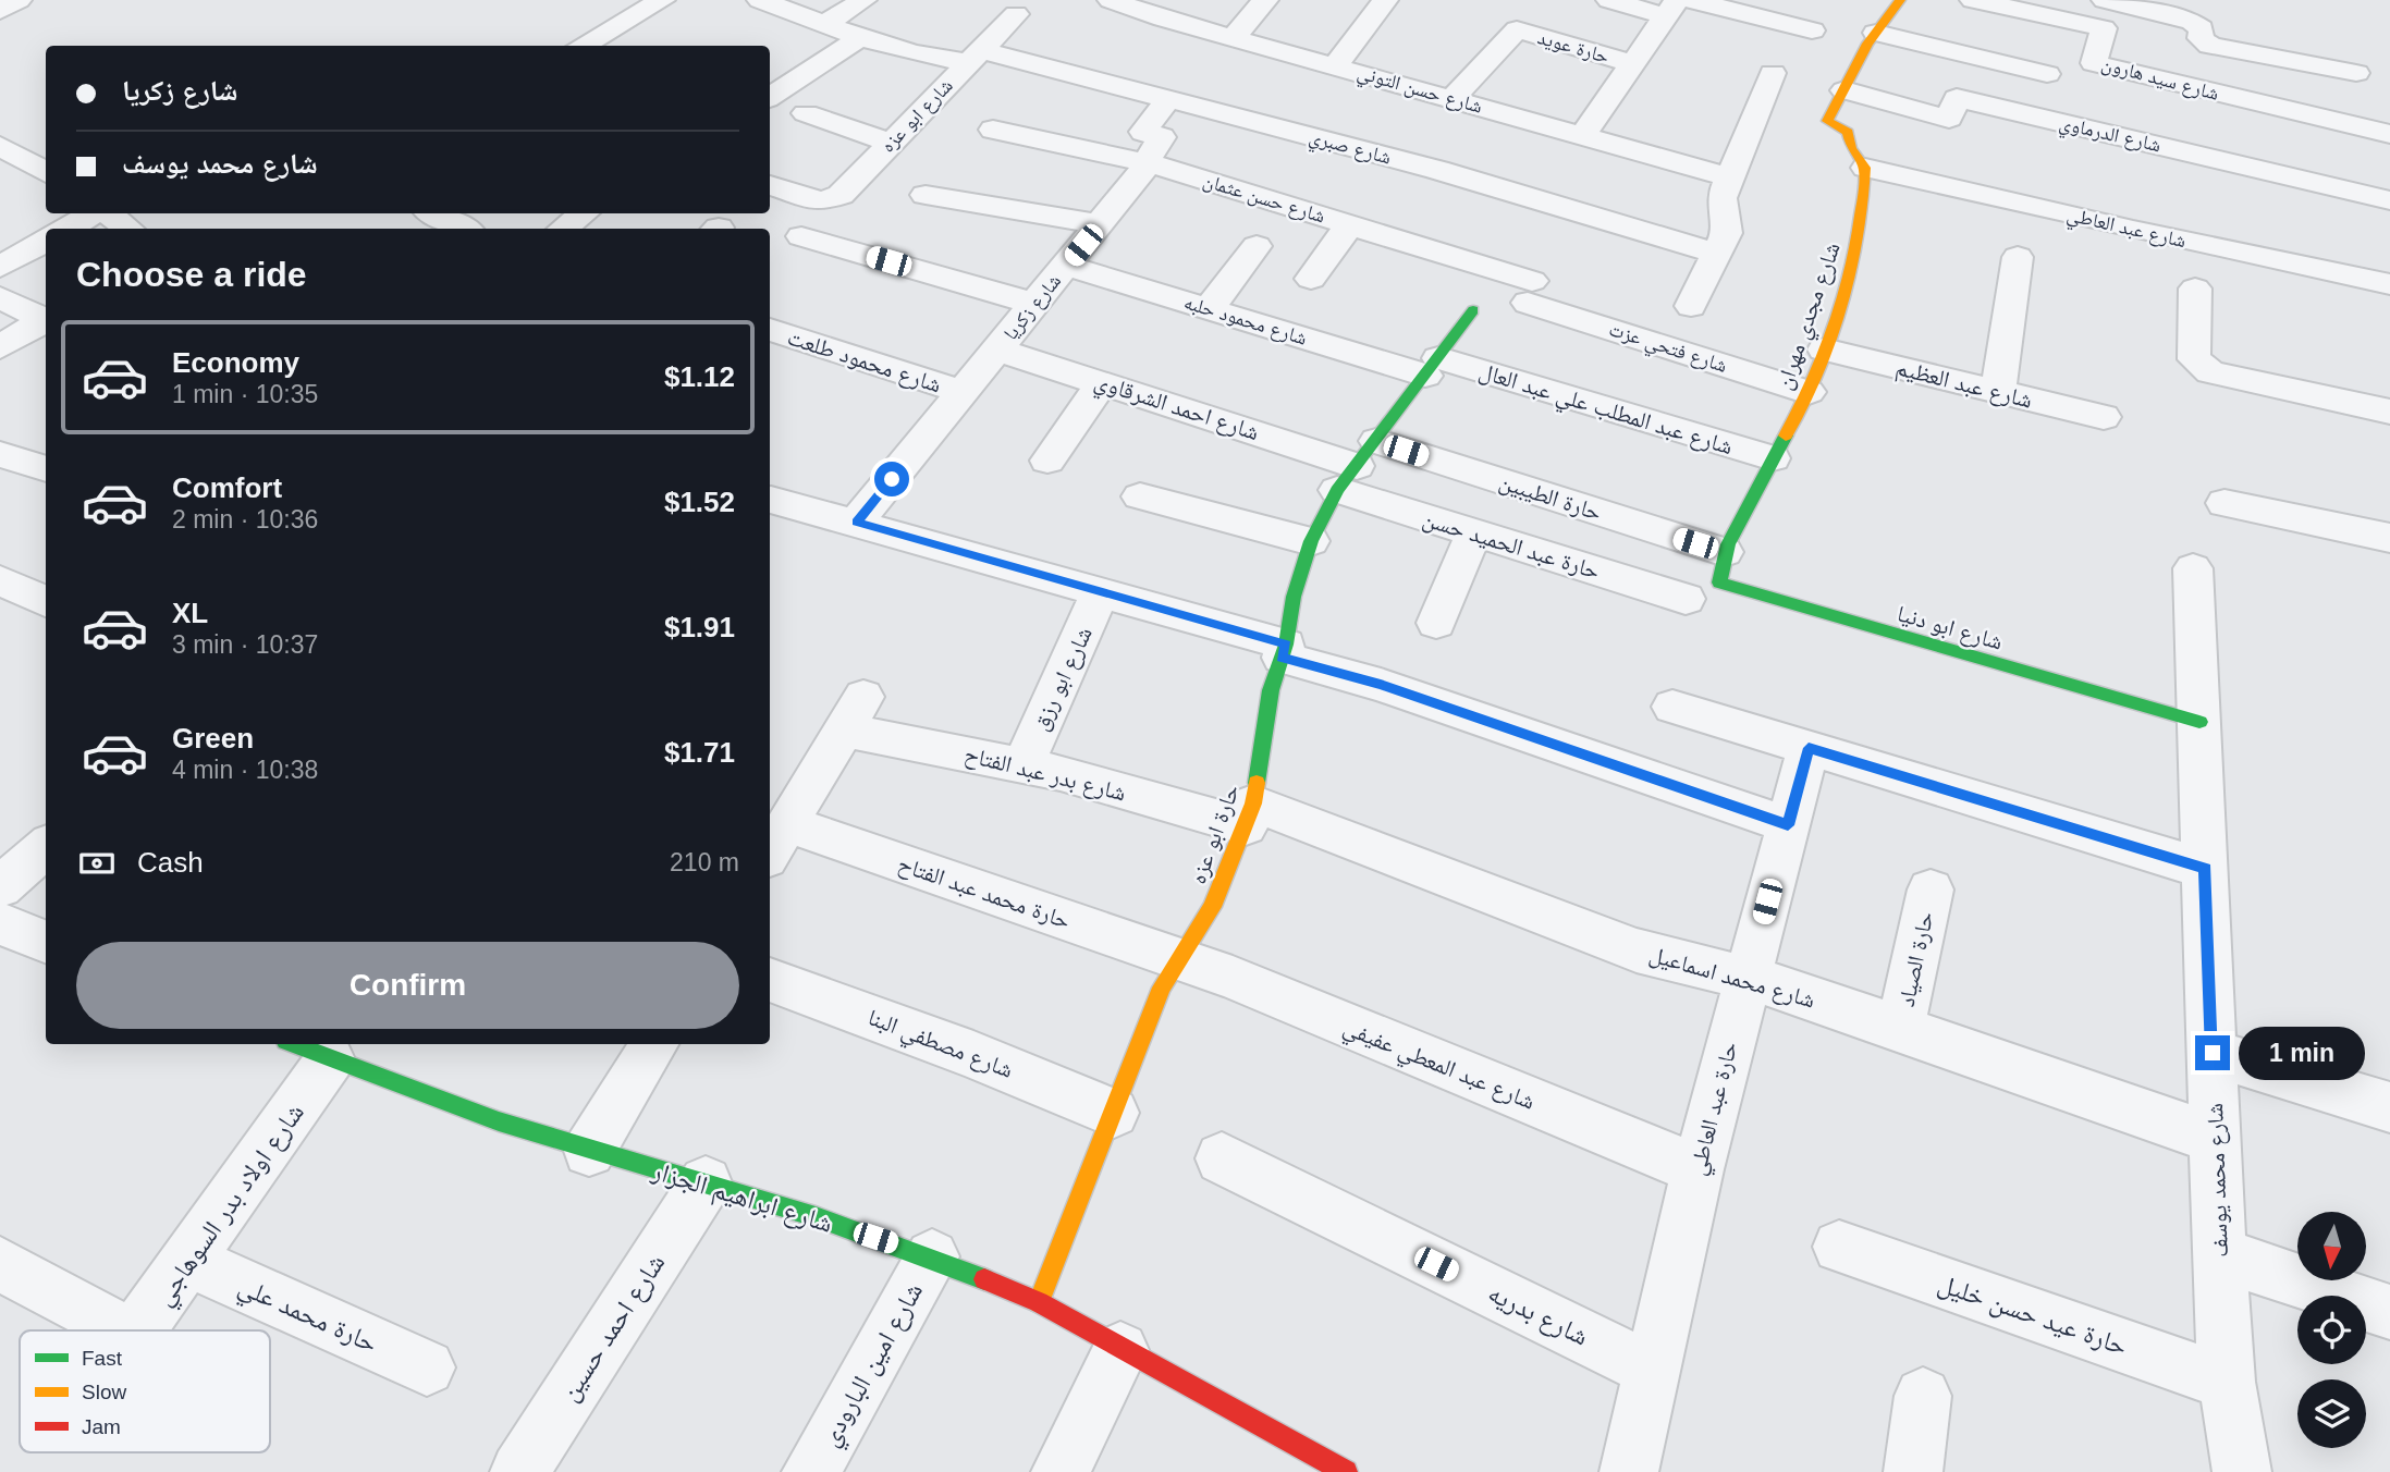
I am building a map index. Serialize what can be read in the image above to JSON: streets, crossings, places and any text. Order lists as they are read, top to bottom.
{
  "streets": {
    "street": [
      "حارة عويد",
      "شارع سيد هارون",
      "شارع حسن التوني",
      "شارع ابو عزه",
      "شارع الدرماوي",
      "شارع صبري",
      "شارع حسن عثمان",
      "شارع عبد العاطي",
      "شارع زكريا",
      "شارع مجدي مهران",
      "شارع محمود حلبه",
      "شارع فتحي عزت",
      "شارع محمود طلعت",
      "شارع عبد العظيم",
      "شارع احمد الشرقاوي",
      "شارع عبد المطلب علي عبد العال",
      "حارة الطيبين",
      "حارة عبد الحميد حسن",
      "شارع ابو دنيا",
      "شارع ابو رزق",
      "شارع بدر عبد الفتاح",
      "حارة ابو عزه",
      "حارة محمد عبد الفتاح",
      "حارة الصياد",
      "شارع محمد اسماعيل",
      "شارع مصطفي البنا",
      "شارع عبد المعطي عفيفي",
      "حارة عبد العاطي",
      "شارع محمد يوسف",
      "شارع ابراهيم الجزار",
      "شارع اولاد بدر السوهاجي",
      "حارة محمد علي",
      "شارع بدريه",
      "حارة عيد حسن خليل",
      "شارع احمد حسين",
      "شارع امين البارودي"
    ]
  },
  "crossings": [
    ["حارة عويد", "شارع حسن التوني"],
    ["شارع ابو عزه", "شارع صبري"],
    ["شارع صبري", "شارع زكريا"],
    ["شارع حسن عثمان", "شارع زكريا"],
    ["شارع حسن عثمان", "شارع فتحي عزت"],
    ["شارع عبد العاطي", "شارع مجدي مهران"],
    ["شارع زكريا", "شارع محمود حلبه"],
    ["شارع زكريا", "شارع محمود طلعت"],
    ["شارع زكريا", "شارع احمد الشرقاوي"],
    ["شارع مجدي مهران", "شارع فتحي عزت"],
    ["شارع مجدي مهران", "شارع عبد العظيم"],
    ["شارع مجدي مهران", "شارع عبد المطلب علي عبد العال"],
    ["شارع مجدي مهران", "حارة الطيبين"],
    ["شارع مجدي مهران", "شارع ابو دنيا"],
    ["شارع محمود حلبه", "شارع عبد المطلب علي عبد العال"],
    ["شارع محمود حلبه", "حارة ابو عزه"],
    ["شارع احمد الشرقاوي", "حارة الطيبين"],
    ["شارع احمد الشرقاوي", "حارة عبد الحميد حسن"],
    ["شارع احمد الشرقاوي", "حارة ابو عزه"],
    ["شارع عبد المطلب علي عبد العال", "حارة ابو عزه"],
    ["حارة الطيبين", "حارة عبد الحميد حسن"],
    ["حارة الطيبين", "شارع ابو دنيا"],
    ["حارة الطيبين", "حارة ابو عزه"],
    ["حارة عبد الحميد حسن", "حارة ابو عزه"],
    ["شارع ابو دنيا", "شارع محمد يوسف"],
    ["شارع ابو رزق", "شارع بدر عبد الفتاح"],
    ["شارع بدر عبد الفتاح", "حارة ابو عزه"],
    ["شارع بدر عبد الفتاح", "حارة محمد عبد الفتاح"],
    ["شارع بدر عبد الفتاح", "شارع محمد اسماعيل"],
    ["حارة ابو عزه", "حارة محمد عبد الفتاح"],
    ["حارة ابو عزه", "شارع محمد اسماعيل"],
    ["حارة ابو عزه", "شارع مصطفي البنا"],
    ["حارة ابو عزه", "شارع عبد المعطي عفيفي"],
    ["حارة ابو عزه", "شارع ابراهيم الجزار"],
    ["حارة محمد عبد الفتاح", "شارع عبد المعطي عفيفي"],
    ["حارة الصياد", "شارع محمد اسماعيل"],
    ["شارع محمد اسماعيل", "حارة عبد العاطي"],
    ["شارع محمد اسماعيل", "شارع محمد يوسف"],
    ["شارع عبد المعطي عفيفي", "حارة عبد العاطي"],
    ["حارة عبد العاطي", "شارع بدريه"],
    ["شارع محمد يوسف", "حارة عيد حسن خليل"],
    ["شارع ابراهيم الجزار", "شارع اولاد بدر السوهاجي"],
    ["شارع ابراهيم الجزار", "شارع احمد حسين"],
    ["شارع ابراهيم الجزار", "شارع امين البارودي"],
    ["شارع اولاد بدر السوهاجي", "حارة محمد علي"]
  ],
  "legend": ["Fast", "Slow", "Jam"],
  "north": "bottom",
  "page": {
    "banner": ["شارع زكريا", "شارع محمد يوسف"],
    "heading": "Choose a ride",
    "list": [
      {
        "name": "Economy",
        "note": "1 min · 10:35",
        "value": "$1.12"
      },
      {
        "name": "Comfort",
        "note": "2 min · 10:36",
        "value": "$1.52"
      },
      {
        "name": "XL",
        "note": "3 min · 10:37",
        "value": "$1.91"
      },
      {
        "name": "Green",
        "note": "4 min · 10:38",
        "value": "$1.71"
      }
    ],
    "pay": ["Cash", "210 m"],
    "buttons": "Confirm",
    "bubble": "1 min"
  }
}
